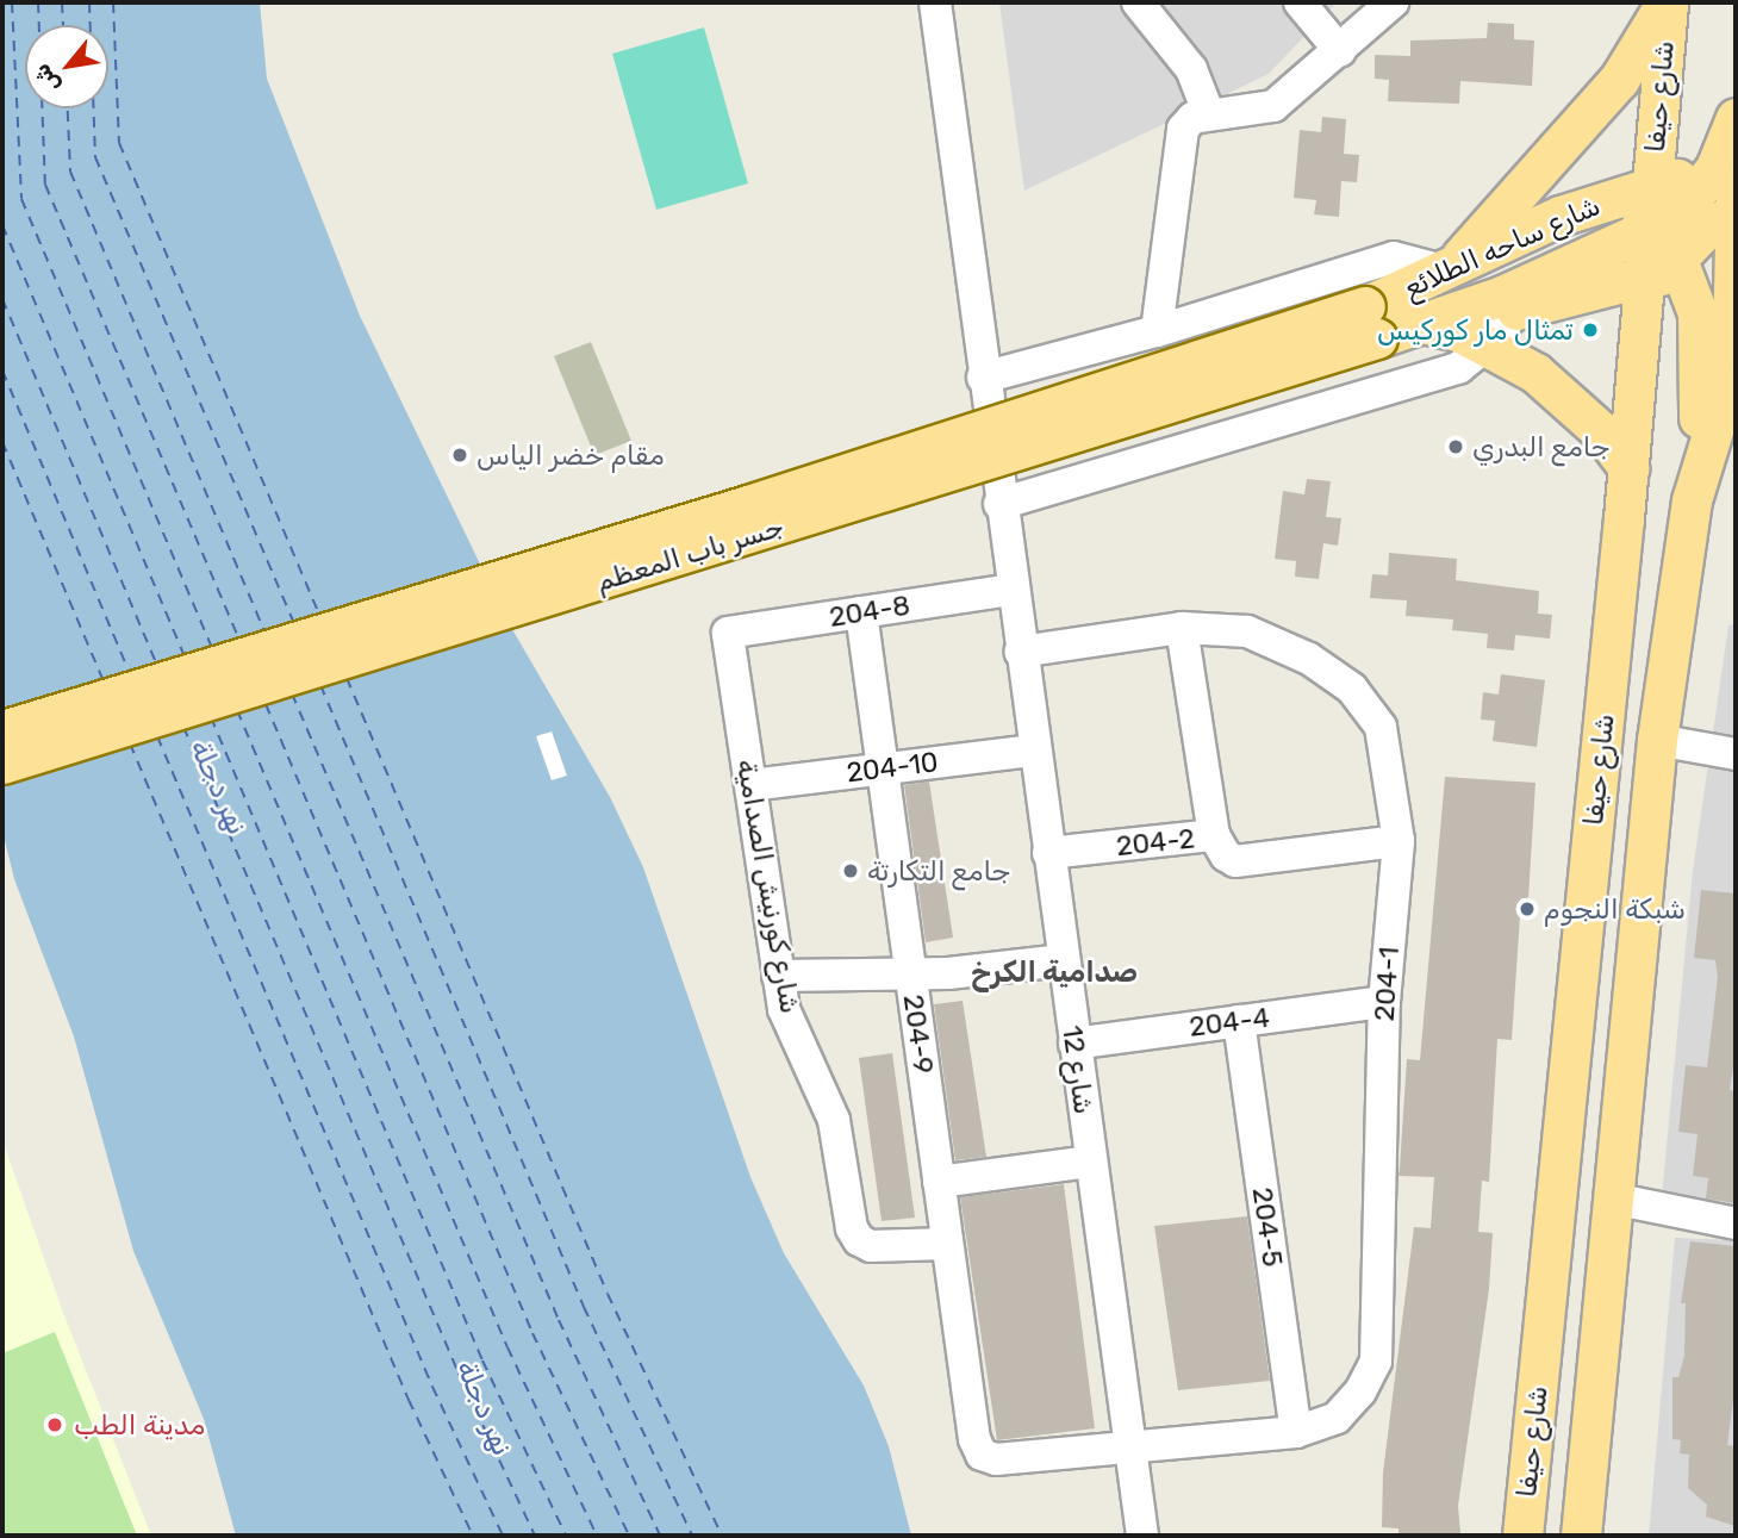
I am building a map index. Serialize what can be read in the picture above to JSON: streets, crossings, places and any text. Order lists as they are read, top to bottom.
{
  "streets": {
    "main road": ["شارع حيفا", "شارع ساحه الطلائع", "جسر باب المعظم"],
    "street": [
      "204-8",
      "204-10",
      "204-2",
      "شارع كورنيش الصدامية",
      "204-1",
      "204-4",
      "204-9",
      "شارع 12",
      "204-5"
    ]
  },
  "crossings": [
    ["شارع حيفا", "شارع ساحه الطلائع"],
    ["شارع ساحه الطلائع", "جسر باب المعظم"],
    ["204-8", "شارع كورنيش الصدامية"],
    ["204-8", "204-9"],
    ["204-8", "شارع 12"],
    ["204-10", "شارع كورنيش الصدامية"],
    ["204-10", "204-9"],
    ["204-10", "شارع 12"],
    ["204-2", "204-1"],
    ["204-2", "شارع 12"],
    ["شارع كورنيش الصدامية", "204-9"],
    ["204-1", "204-4"],
    ["204-1", "204-9"],
    ["204-1", "شارع 12"],
    ["204-1", "204-5"],
    ["204-4", "شارع 12"],
    ["204-4", "204-5"]
  ],
  "districts": ["صدامية الكرخ"],
  "water": ["نهر دجلة"],
  "places": [
    "تمثال مار كوركيس",
    "جامع البدري",
    "مقام خضر الياس",
    "جامع التكارتة",
    "شبكة النجوم",
    "مدينة الطب"
  ],
  "north": "bottom left"
}
